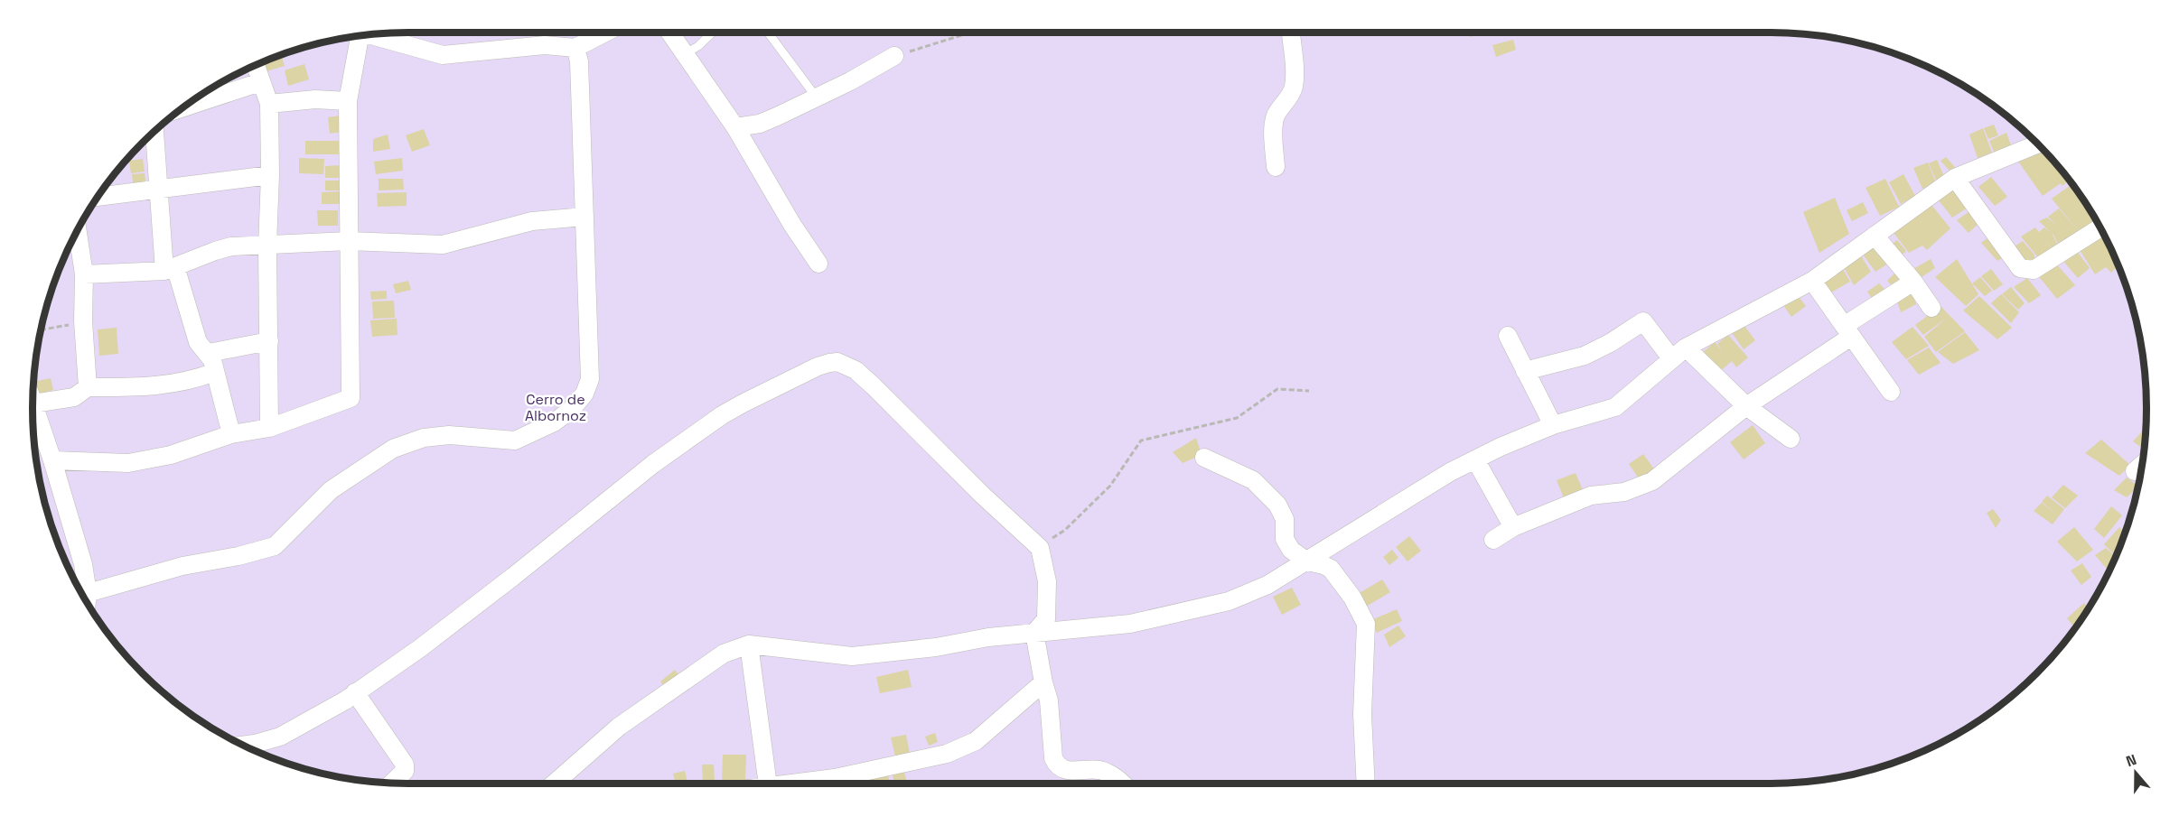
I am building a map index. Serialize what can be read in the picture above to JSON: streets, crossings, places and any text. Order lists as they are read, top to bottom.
{
  "parks": ["Cerro de Albornoz"],
  "north": "top"
}
